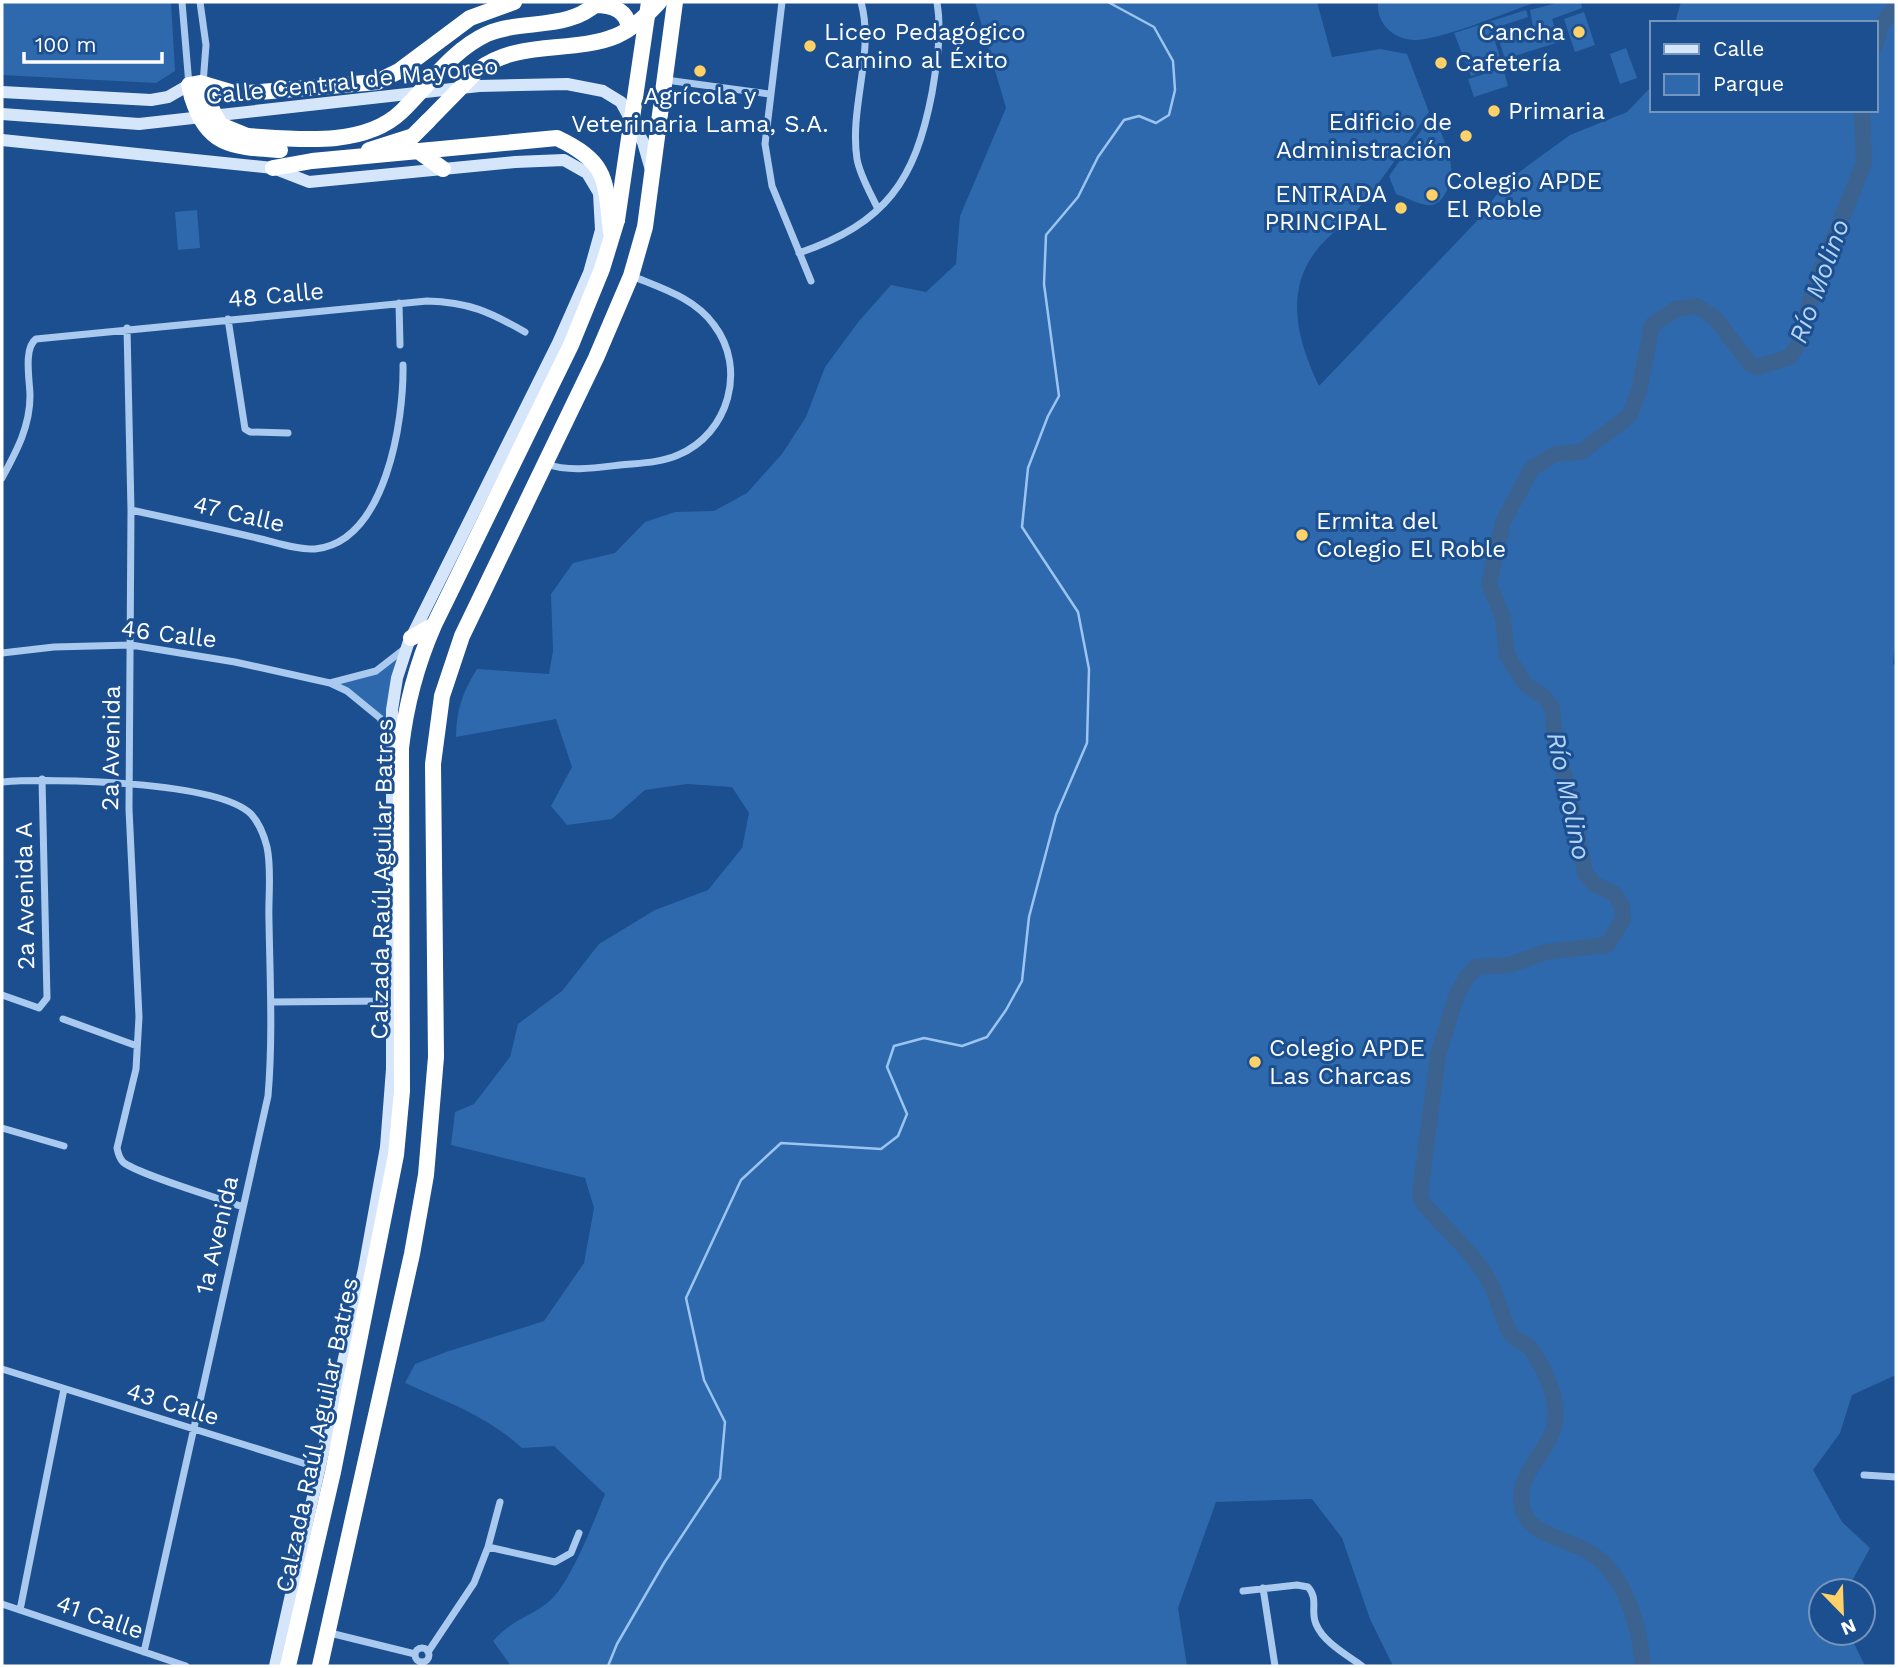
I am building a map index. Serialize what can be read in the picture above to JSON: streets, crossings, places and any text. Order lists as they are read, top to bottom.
{
  "streets": {
    "highway": ["Calzada Raúl Aguilar Batres"],
    "main road": ["Calle Central de Mayoreo"],
    "street": [
      "48 Calle",
      "47 Calle",
      "46 Calle",
      "2a Avenida",
      "2a Avenida A",
      "1a Avenida",
      "43 Calle",
      "41 Calle"
    ]
  },
  "crossings": [
    ["Calle Central de Mayoreo", "Calzada Raúl Aguilar Batres"],
    ["48 Calle", "2a Avenida"],
    ["47 Calle", "2a Avenida"],
    ["46 Calle", "2a Avenida"],
    ["2a Avenida", "1a Avenida"],
    ["Calzada Raúl Aguilar Batres", "43 Calle"],
    ["1a Avenida", "43 Calle"],
    ["1a Avenida", "41 Calle"]
  ],
  "water": ["Río Molino"],
  "places": [
    "Cancha",
    "Liceo Pedagógico Camino al Éxito",
    "Cafetería",
    "Agrícola y Veterinaria Lama, S.A.",
    "Primaria",
    "Edificio de Administración",
    "Colegio APDE El Roble",
    "ENTRADA PRINCIPAL",
    "Ermita del Colegio El Roble",
    "Colegio APDE Las Charcas"
  ],
  "legend": ["Calle", "Parque"],
  "scale_bar": "100 m",
  "north": "bottom right"
}
